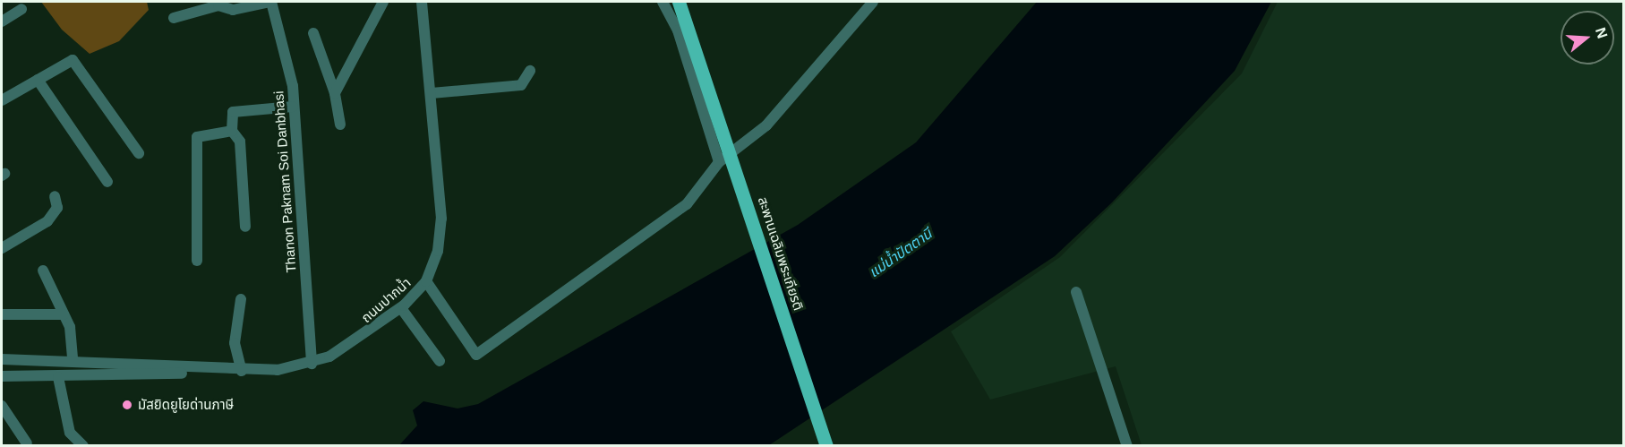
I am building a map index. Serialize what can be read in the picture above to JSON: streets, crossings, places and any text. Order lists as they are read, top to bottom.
{
  "streets": {
    "main road": ["สะพานเฉลิมพระเกียรติ"],
    "street": ["Thanon Paknam Soi Danbhasi", "ถนนปากน้ำ"]
  },
  "crossings": [
    ["Thanon Paknam Soi Danbhasi", "ถนนปากน้ำ"]
  ],
  "water": ["แม่น้ำปัตตานี"],
  "places": ["มัสยิดยูโยด่านภาษี"],
  "north": "right"
}
